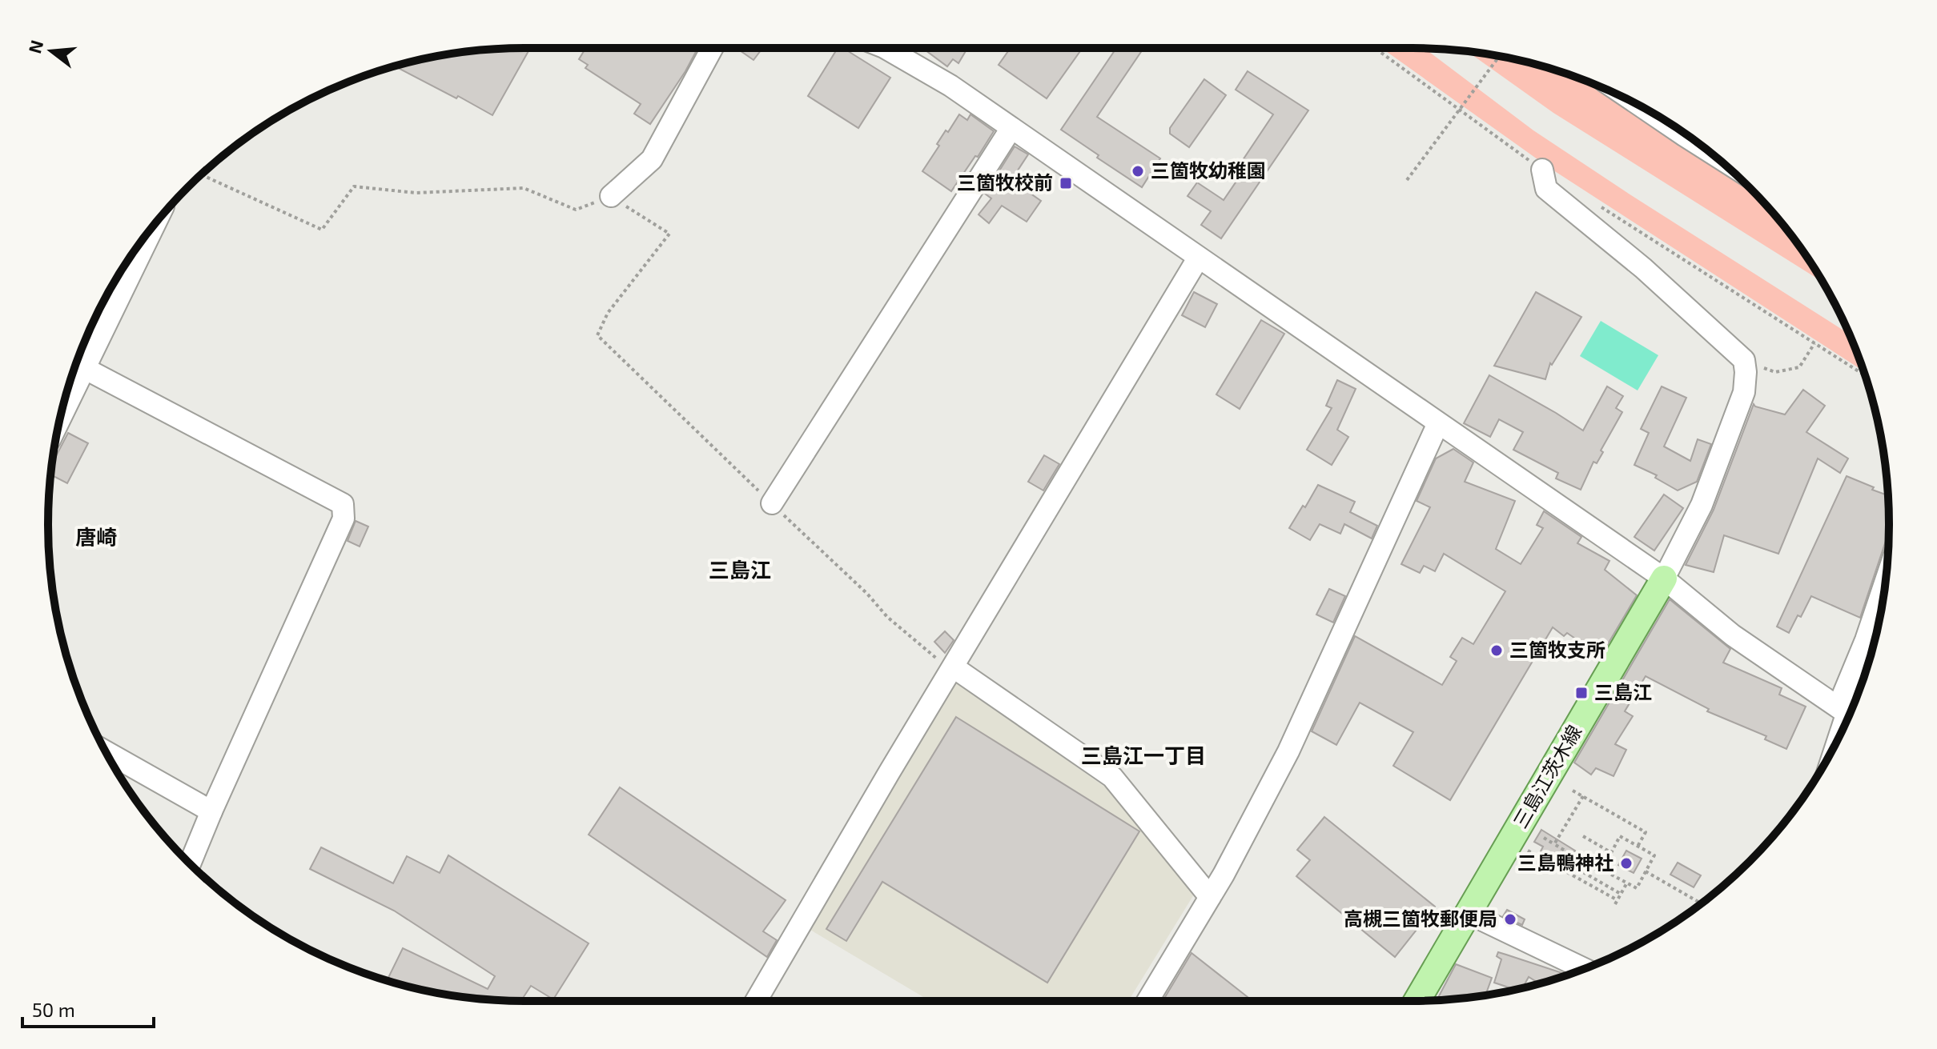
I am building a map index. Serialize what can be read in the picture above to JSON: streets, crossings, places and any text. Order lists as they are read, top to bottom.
{
  "streets": {
    "main road": ["三島江茨木線"]
  },
  "districts": ["唐崎", "三島江", "三島江一丁目"],
  "places": {
    "other": [
      "三箇牧幼稚園",
      "三箇牧支所",
      "三島鴨神社",
      "高槻三箇牧郵便局"
    ],
    "transit": ["三箇牧校前", "三島江"]
  },
  "scale_bar": "50 m",
  "north": "left"
}
